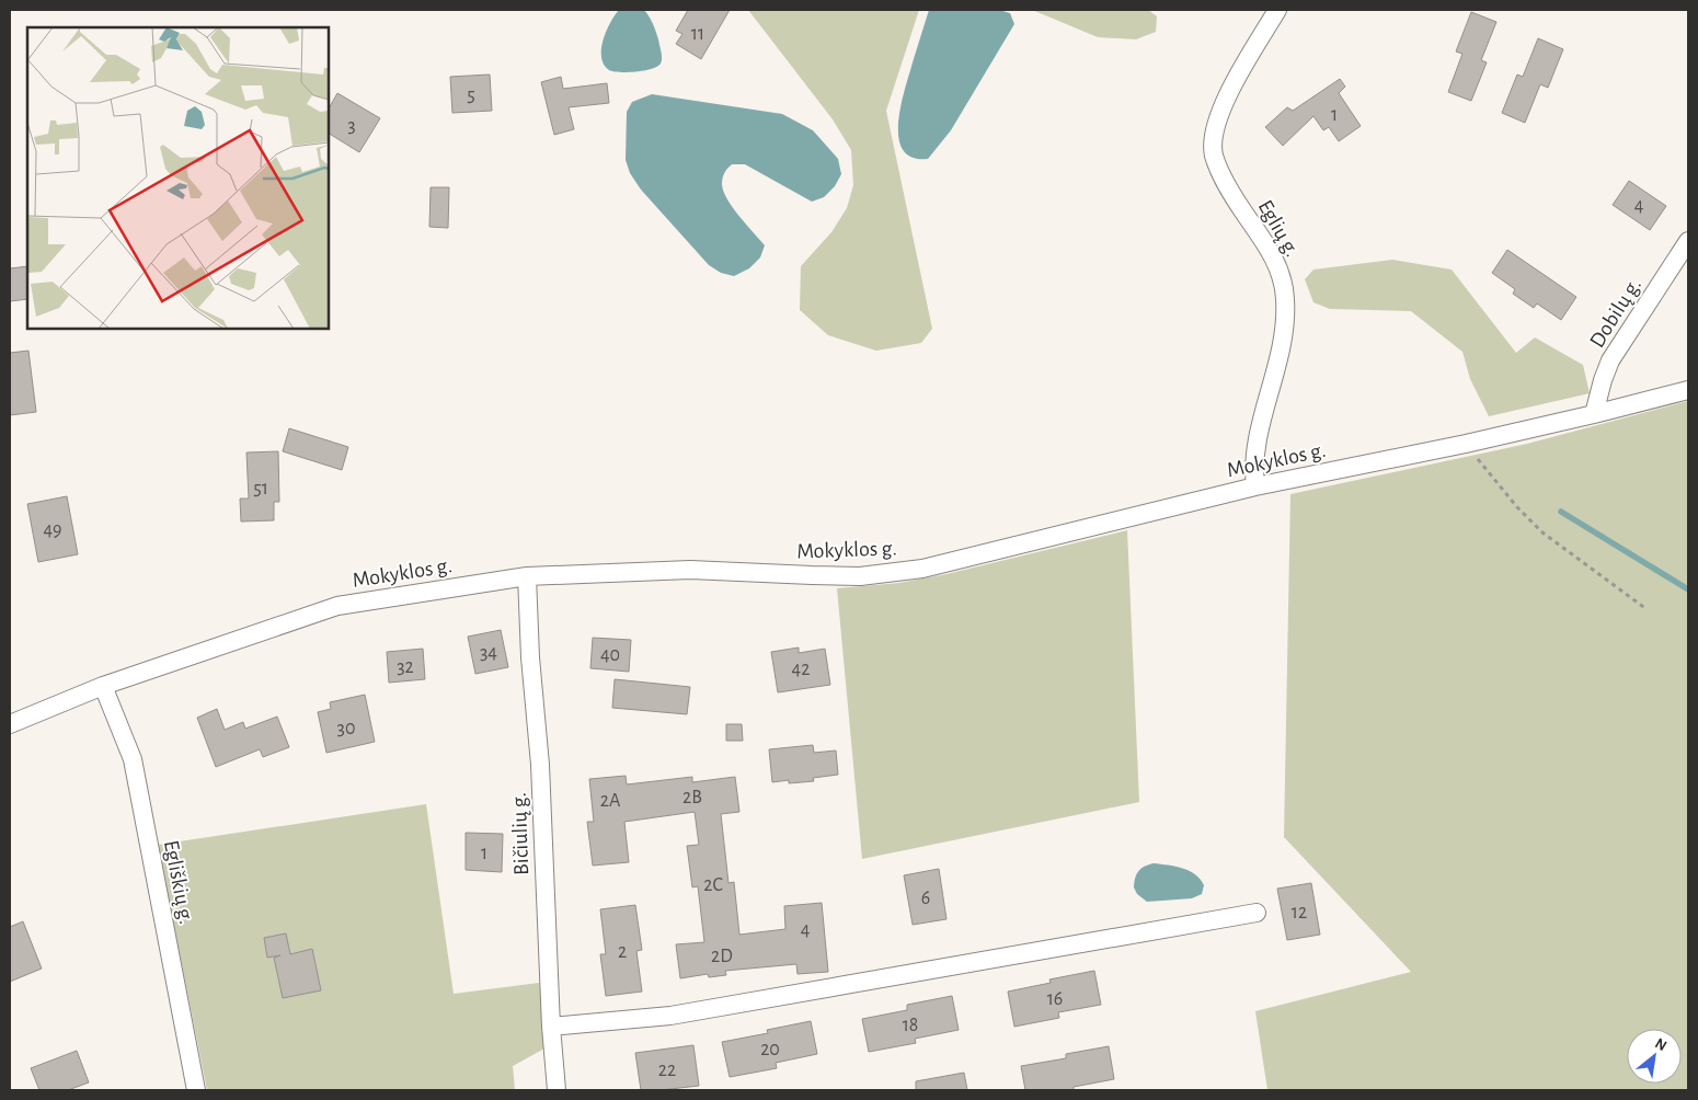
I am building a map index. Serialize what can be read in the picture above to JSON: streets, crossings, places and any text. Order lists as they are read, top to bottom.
{
  "streets": {
    "street": [
      "Eglių g.",
      "Dobilų g.",
      "Mokyklos g.",
      "Bičiulių g.",
      "Egliškių g."
    ]
  },
  "crossings": [
    ["Eglių g.", "Mokyklos g."],
    ["Dobilų g.", "Mokyklos g."],
    ["Mokyklos g.", "Bičiulių g."],
    ["Mokyklos g.", "Egliškių g."]
  ],
  "house_numbers": [
    "11",
    "5",
    "1",
    "3",
    "4",
    "51",
    "49",
    "34",
    "40",
    "32",
    "42",
    "30",
    "2B",
    "2A",
    "1",
    "2C",
    "6",
    "12",
    "4",
    "2",
    "2D",
    "16",
    "18",
    "20",
    "22"
  ],
  "north": "top right"
}
